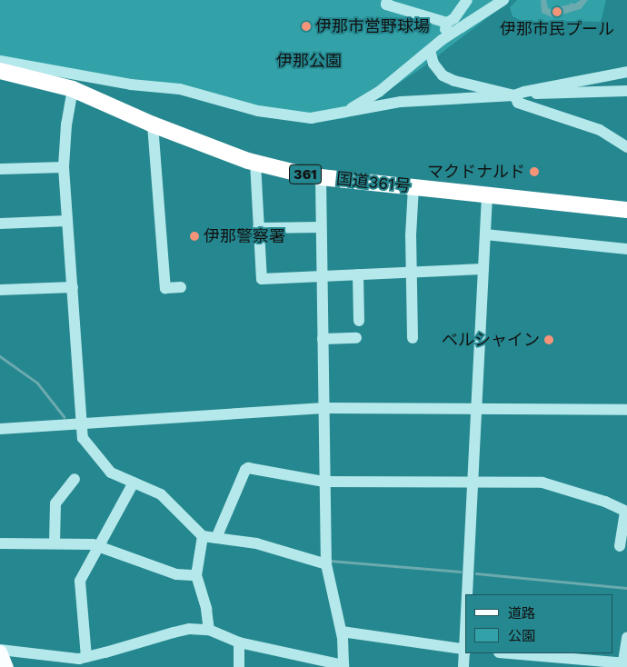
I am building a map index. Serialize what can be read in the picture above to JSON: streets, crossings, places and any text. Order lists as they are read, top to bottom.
{
  "streets": {
    "highway": ["361", "国道361号"]
  },
  "parks": ["伊那公園"],
  "places": [
    "伊那市民プール",
    "伊那市営野球場",
    "マクドナルド",
    "伊那警察署",
    "ベルシャイン"
  ],
  "legend": ["道路", "公園"]
}
